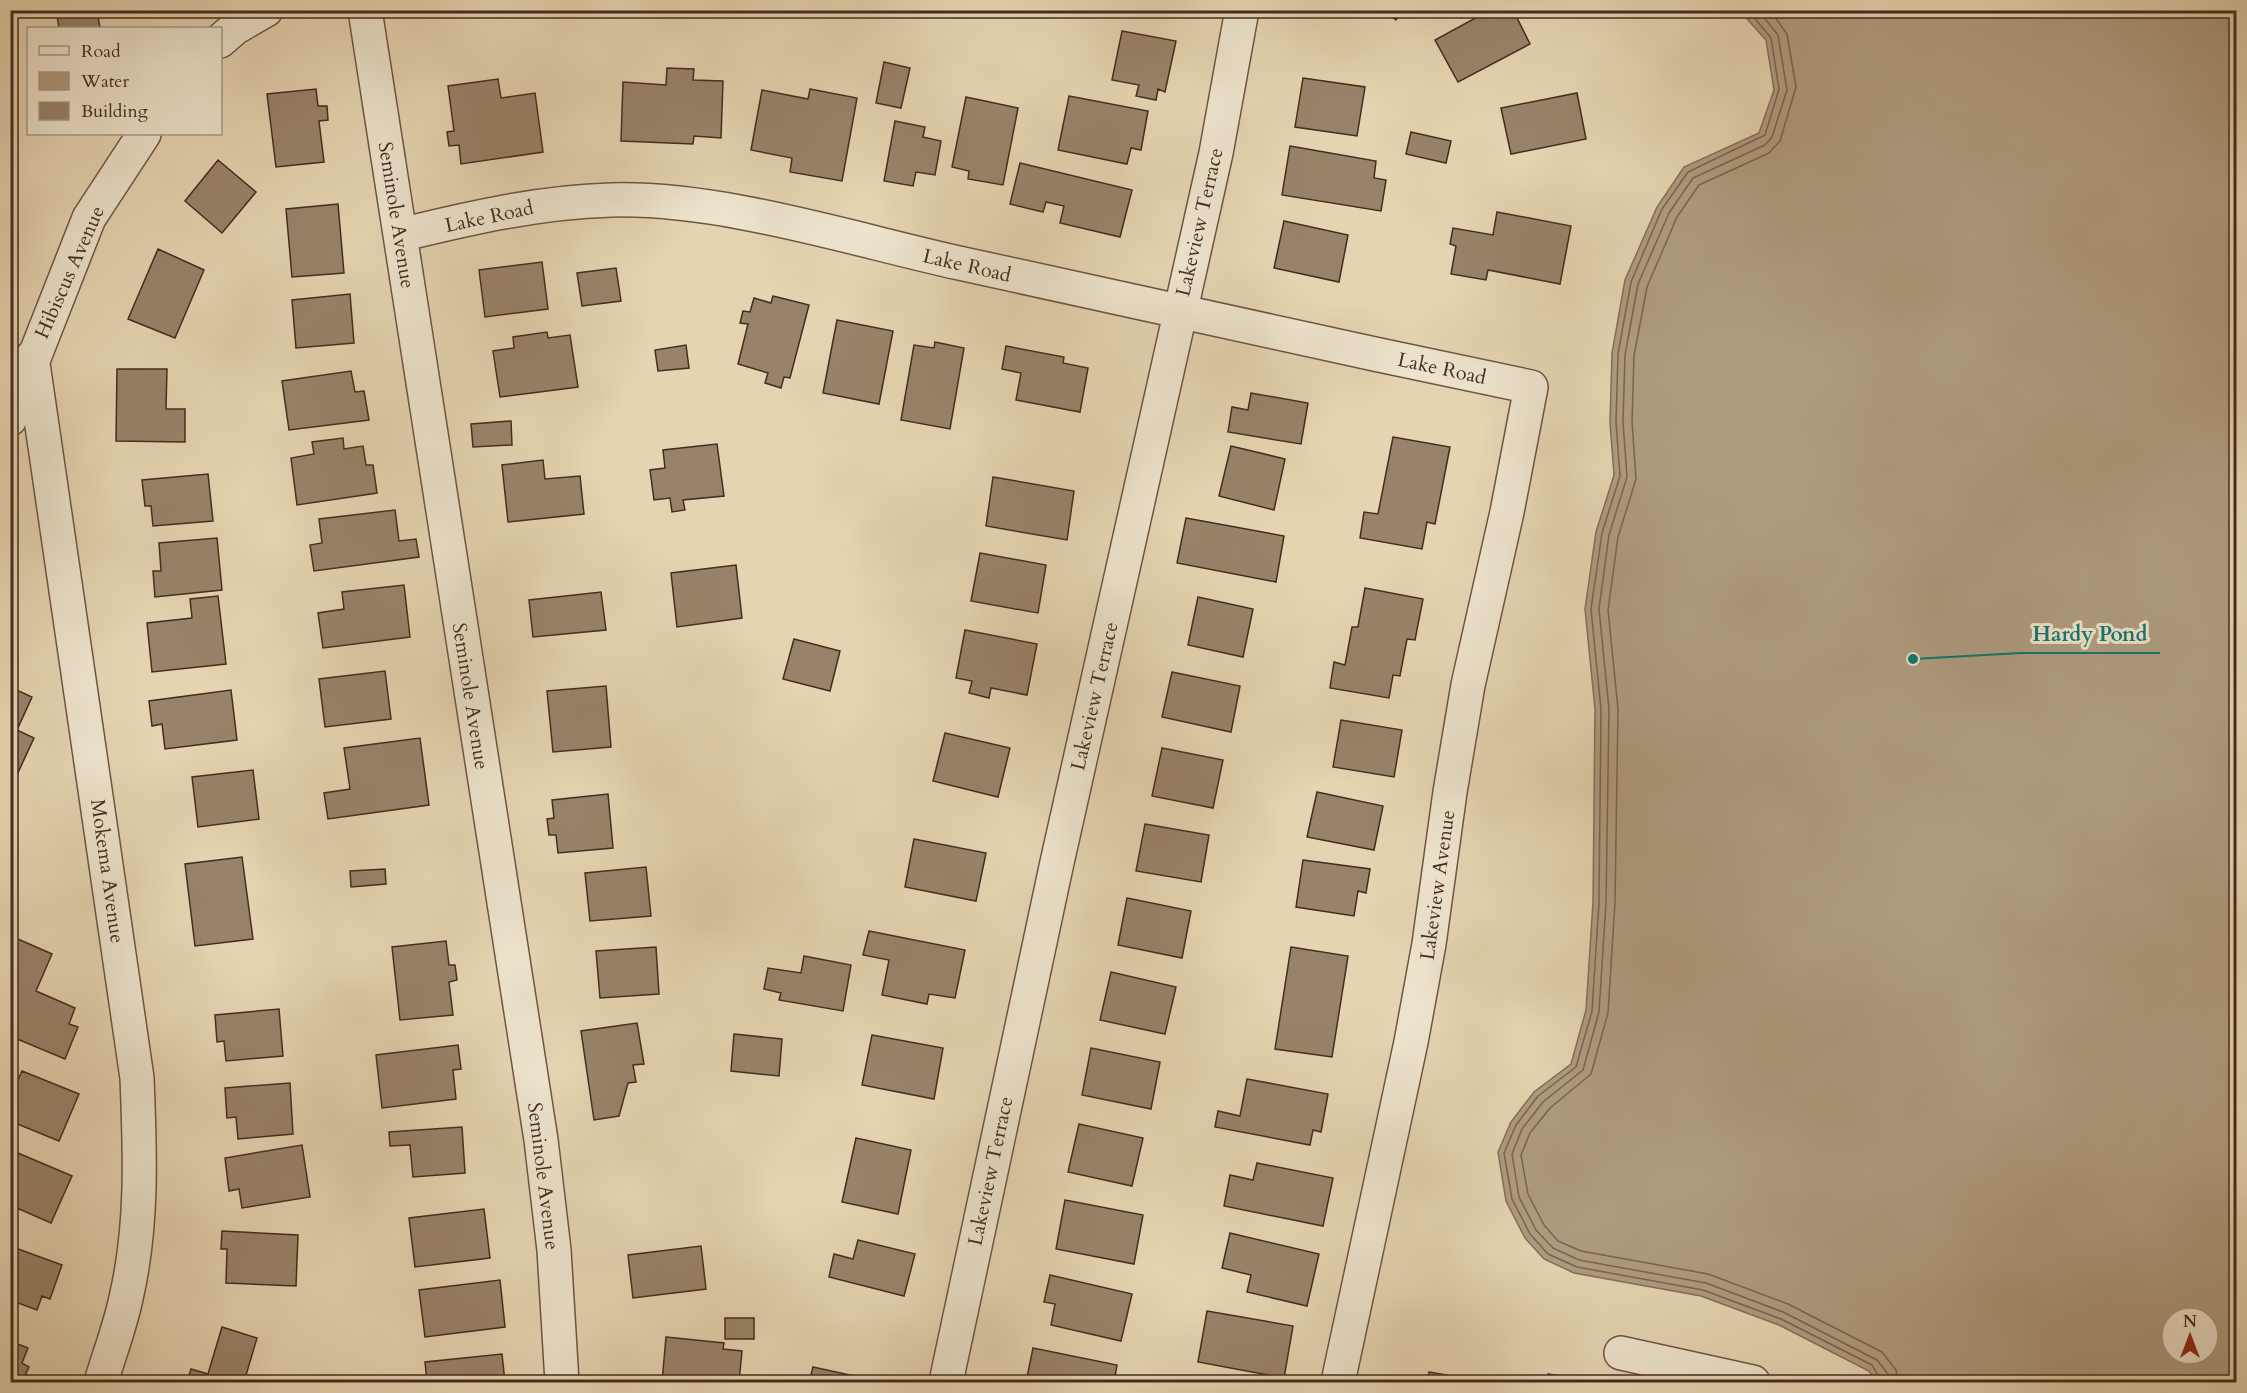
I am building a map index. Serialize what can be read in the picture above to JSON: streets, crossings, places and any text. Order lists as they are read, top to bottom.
{
  "streets": {
    "street": [
      "Seminole Avenue",
      "Lake Road",
      "Lakeview Terrace",
      "Hibiscus Avenue",
      "Mokema Avenue",
      "Lakeview Avenue"
    ]
  },
  "crossings": [
    ["Seminole Avenue", "Lake Road"],
    ["Lake Road", "Lakeview Terrace"],
    ["Lake Road", "Lakeview Avenue"],
    ["Hibiscus Avenue", "Mokema Avenue"]
  ],
  "places": ["Hardy Pond"],
  "legend": ["Road", "Water", "Building"],
  "north": "top"
}
